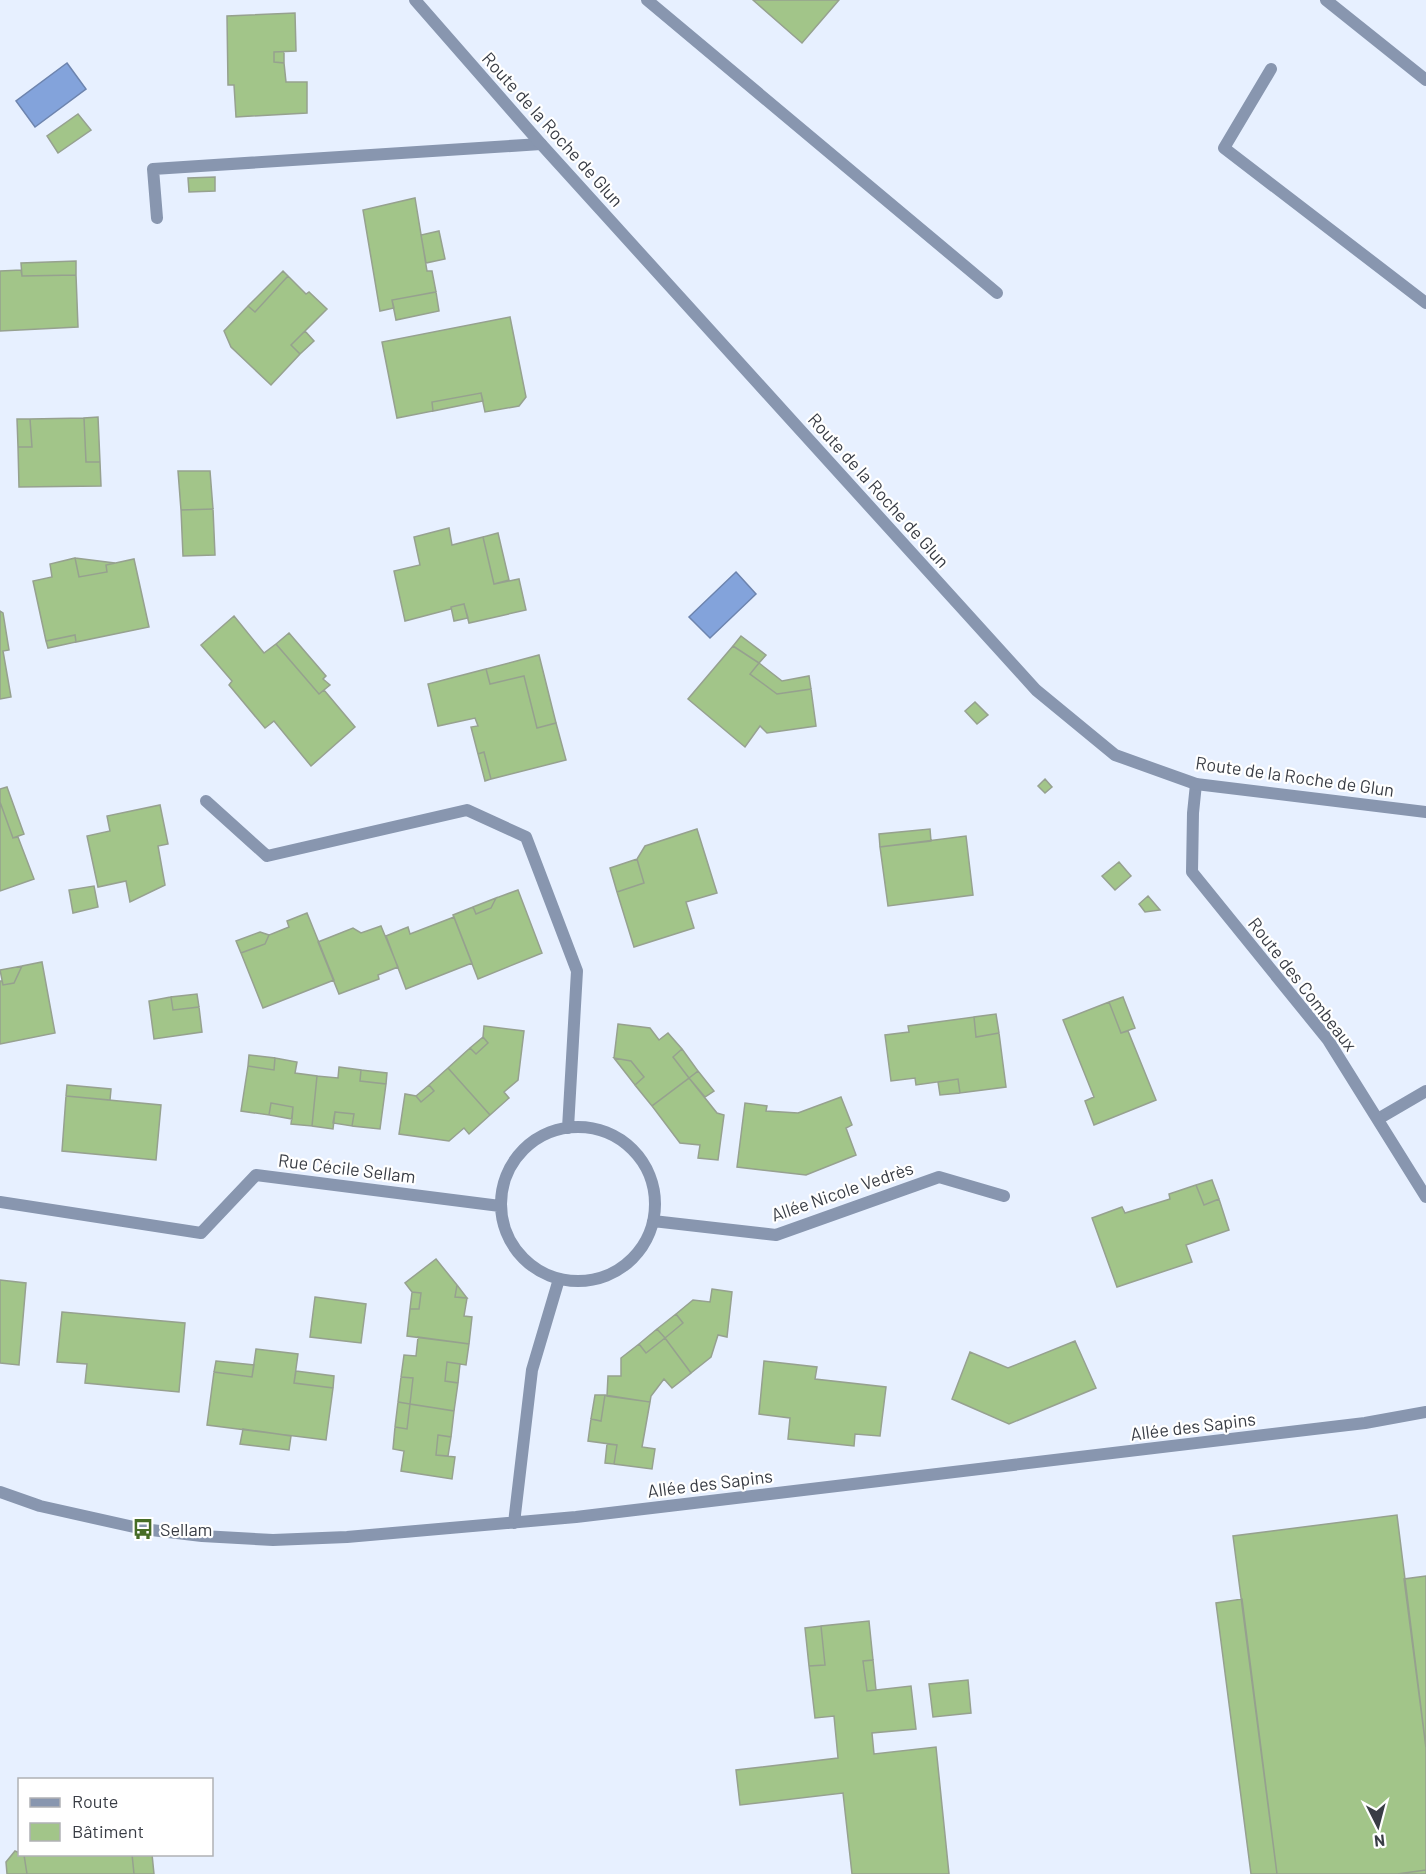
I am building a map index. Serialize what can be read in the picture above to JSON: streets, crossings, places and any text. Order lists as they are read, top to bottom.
{
  "streets": {
    "street": [
      "Route de la Roche de Glun",
      "Route des Combeaux",
      "Rue Cécile Sellam",
      "Allée Nicole Vedrès",
      "Allée des Sapins"
    ]
  },
  "crossings": [
    ["Route de la Roche de Glun", "Route des Combeaux"],
    ["Rue Cécile Sellam", "Allée Nicole Vedrès"]
  ],
  "places": {
    "bus stop": ["Sellam"]
  },
  "legend": ["Route", "Bâtiment"],
  "north": "bottom"
}
